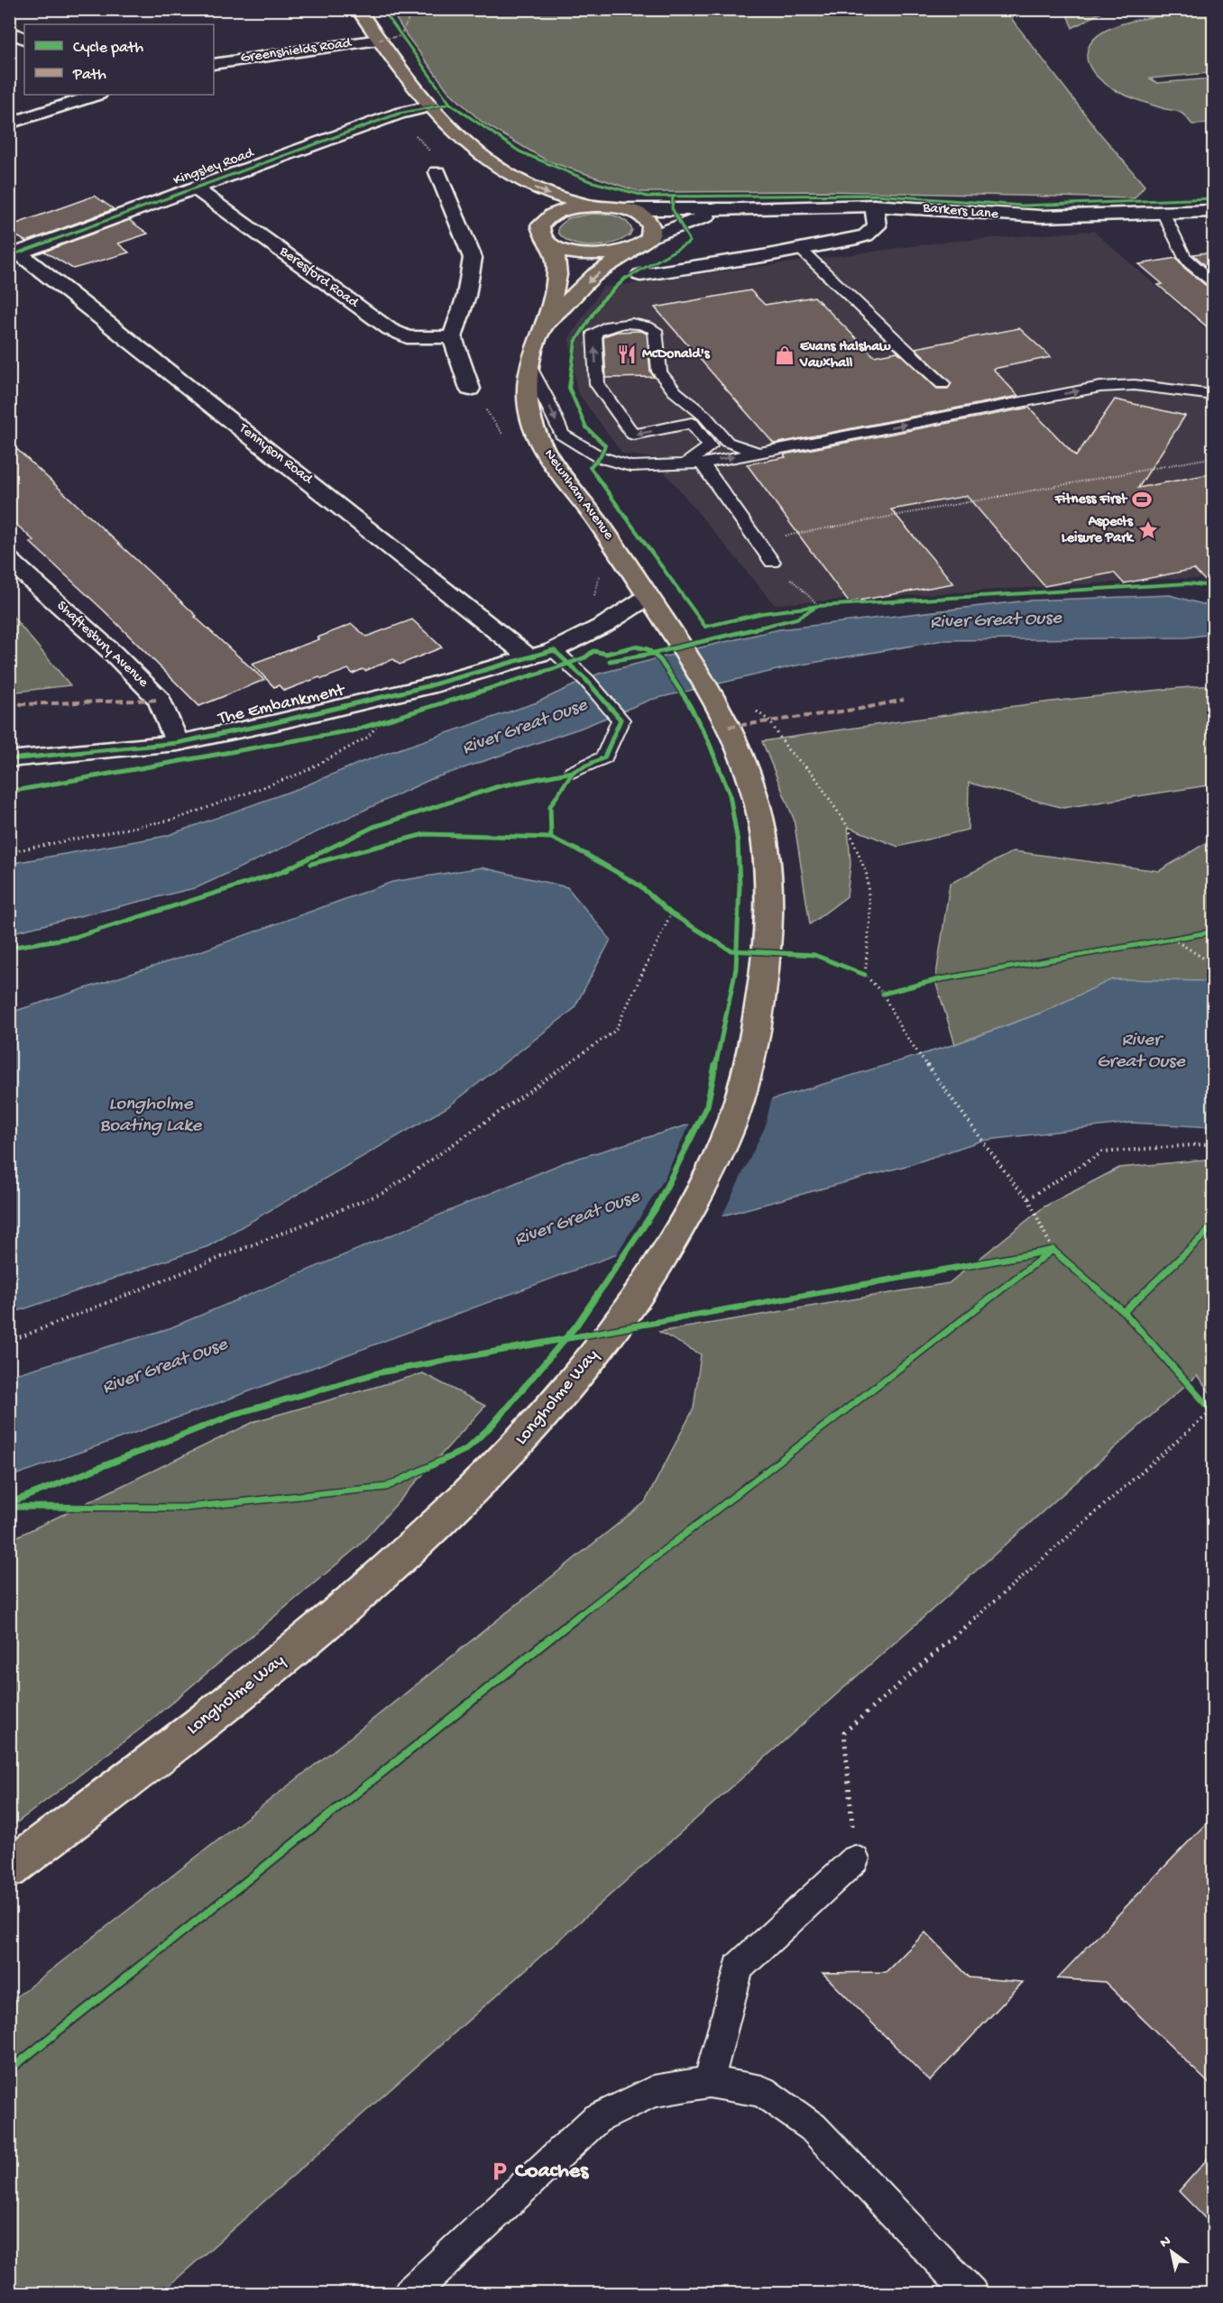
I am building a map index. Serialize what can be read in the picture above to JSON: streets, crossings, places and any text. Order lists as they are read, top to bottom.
{
  "streets": {
    "main road": ["Newnham Avenue", "Longholme Way"],
    "street": [
      "Greenshields Road",
      "Kingsley Road",
      "Barkers Lane",
      "Beresford Road",
      "Tennyson Road",
      "Shaftesbury Avenue",
      "The Embankment"
    ]
  },
  "crossings": [
    ["Kingsley Road", "Beresford Road"],
    ["Kingsley Road", "Tennyson Road"],
    ["Barkers Lane", "Newnham Avenue"],
    ["Tennyson Road", "The Embankment"],
    ["Newnham Avenue", "The Embankment"],
    ["Newnham Avenue", "Longholme Way"],
    ["Shaftesbury Avenue", "The Embankment"],
    ["The Embankment", "Longholme Way"]
  ],
  "water": ["River Great Ouse", "Longholme Boating Lake"],
  "places": {
    "restaurant": ["McDonald's"],
    "shop": ["Evans Halshaw Vauxhall"],
    "sports": ["Fitness First"],
    "place": ["Aspects Leisure Park"],
    "parking": ["Coaches"]
  },
  "legend": ["Cycle path", "Path"],
  "north": "top left"
}
